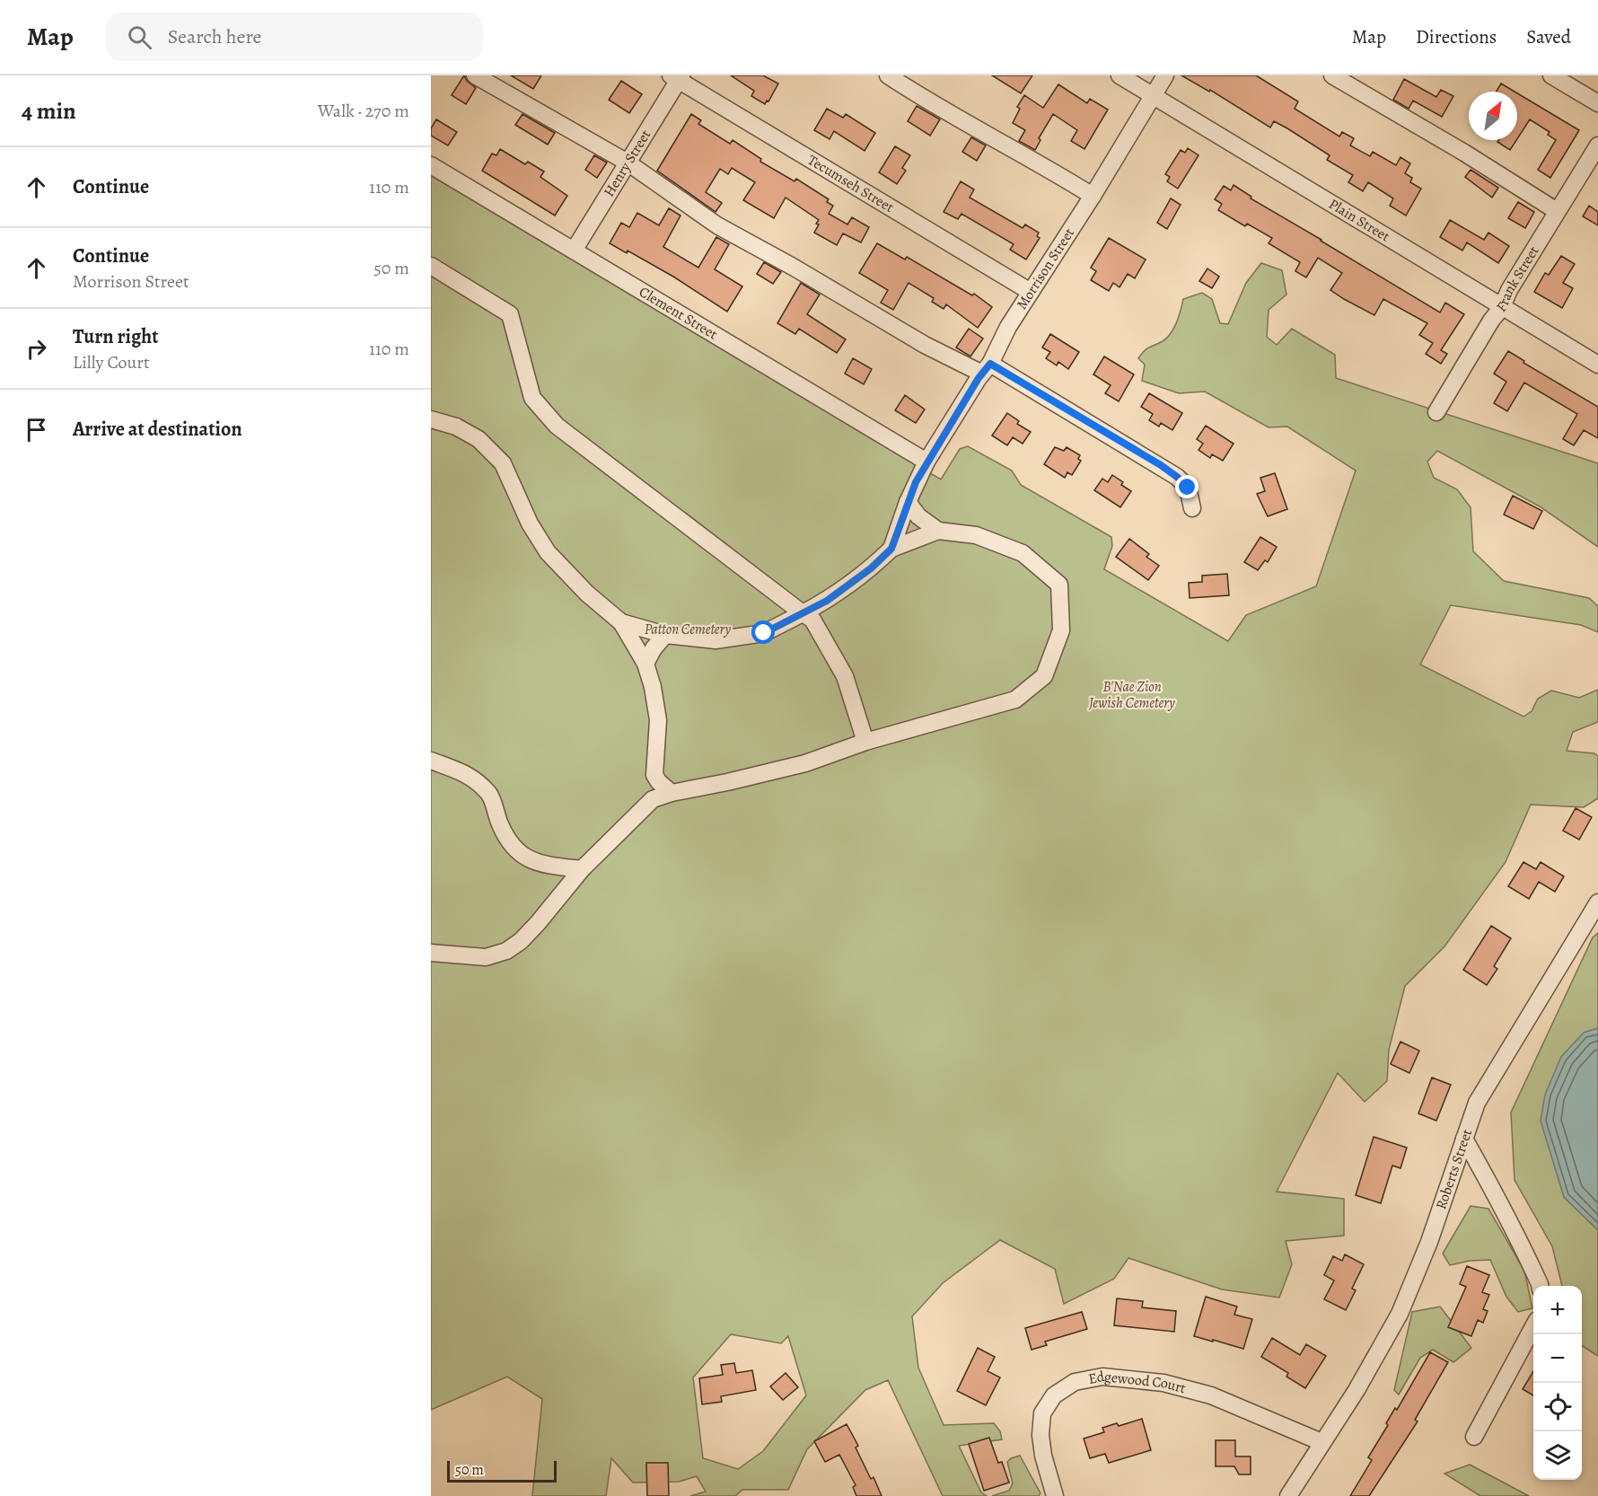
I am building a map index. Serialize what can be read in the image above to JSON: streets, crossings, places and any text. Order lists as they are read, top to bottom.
{
  "streets": {
    "street": [
      "Henry Street",
      "Tecumseh Street",
      "Plain Street",
      "Morrison Street",
      "Frank Street",
      "Clement Street",
      "Roberts Street",
      "Edgewood Court"
    ]
  },
  "crossings": [
    ["Henry Street", "Tecumseh Street"],
    ["Henry Street", "Clement Street"],
    ["Tecumseh Street", "Morrison Street"],
    ["Plain Street", "Morrison Street"],
    ["Plain Street", "Frank Street"],
    ["Morrison Street", "Clement Street"],
    ["Roberts Street", "Edgewood Court"]
  ],
  "parks": ["Patton Cemetery", "B'Nae Zion Jewish Cemetery"],
  "scale_bar": "50 m",
  "north": "top right",
  "page": {
    "header": "Map",
    "search": "Search here",
    "nav": ["Map", "Directions", "Saved"],
    "heading": ["4 min", "Walk · 270 m"],
    "list": [
      ["Continue", "110 m"],
      ["Continue", "Morrison Street", "50 m"],
      ["Turn right", "Lilly Court", "110 m"],
      "Arrive at destination"
    ],
    "map_buttons": ["+", "−"],
    "scale": "50 m"
  }
}
